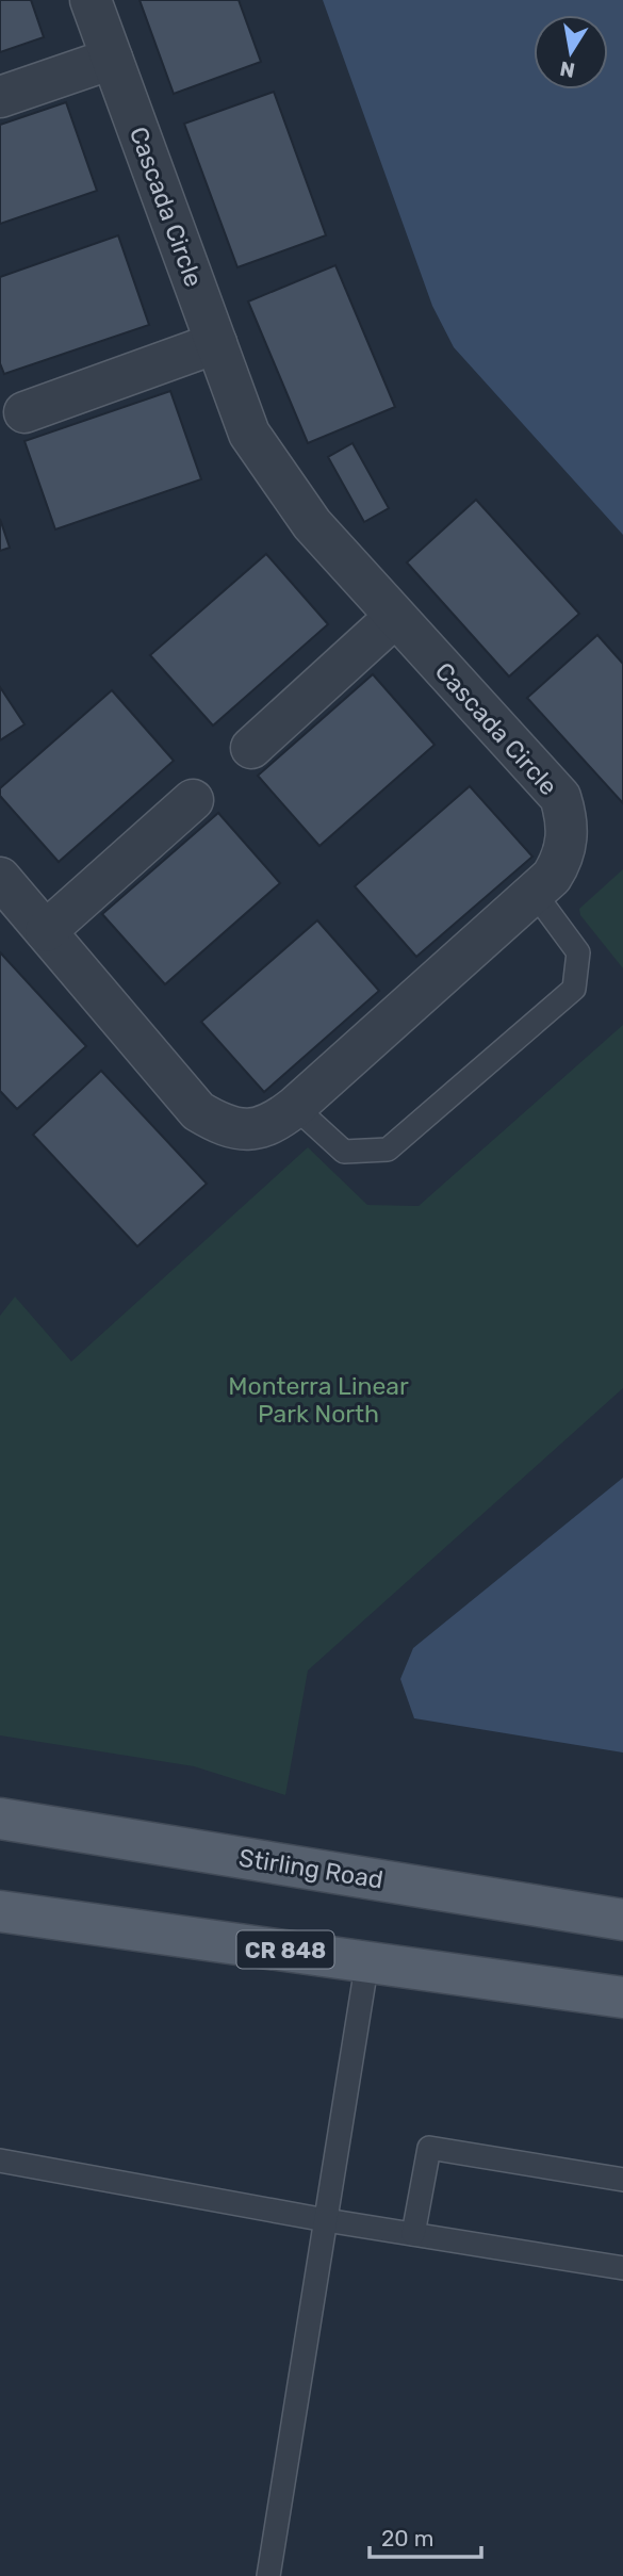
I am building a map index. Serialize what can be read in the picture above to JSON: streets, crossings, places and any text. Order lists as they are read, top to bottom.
{
  "streets": {
    "main road": ["Stirling Road", "CR 848"],
    "street": ["Cascada Circle"]
  },
  "parks": ["Monterra Linear Park North"],
  "scale_bar": "20 m",
  "north": "bottom"
}
